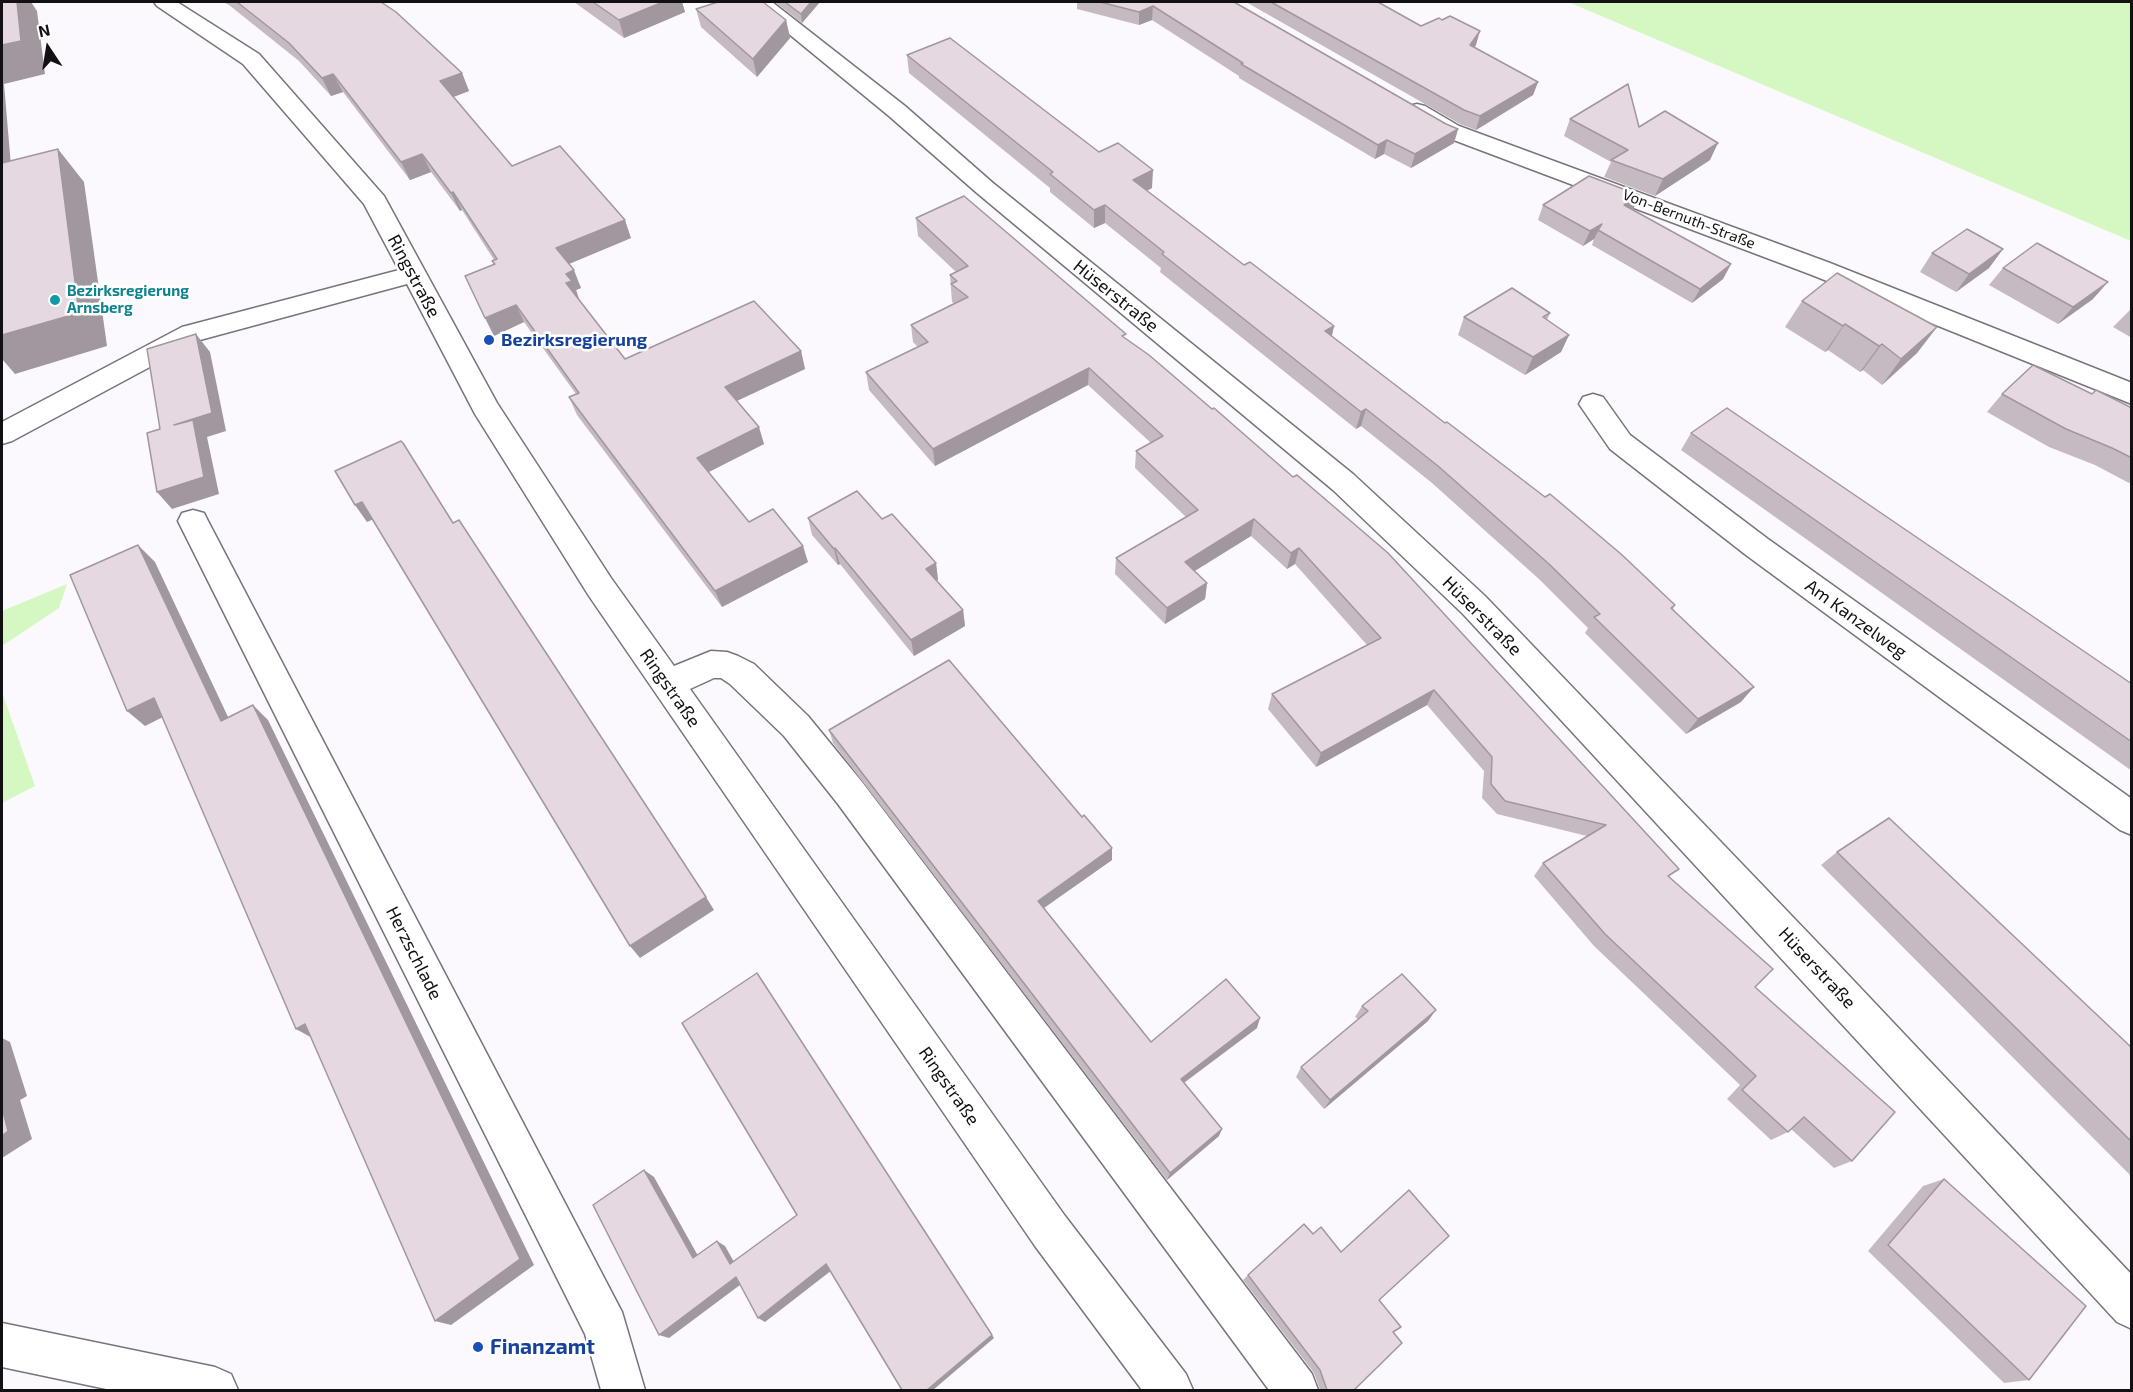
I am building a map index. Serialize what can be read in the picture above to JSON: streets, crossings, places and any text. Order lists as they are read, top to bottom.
{
  "streets": {
    "street": [
      "Von-Bernuth-Straße",
      "Ringstraße",
      "Hüserstraße",
      "Am Kanzelweg",
      "Herzschlade"
    ]
  },
  "places": ["Bezirksregierung Arnsberg", "Bezirksregierung", "Finanzamt"],
  "north": "top"
}
